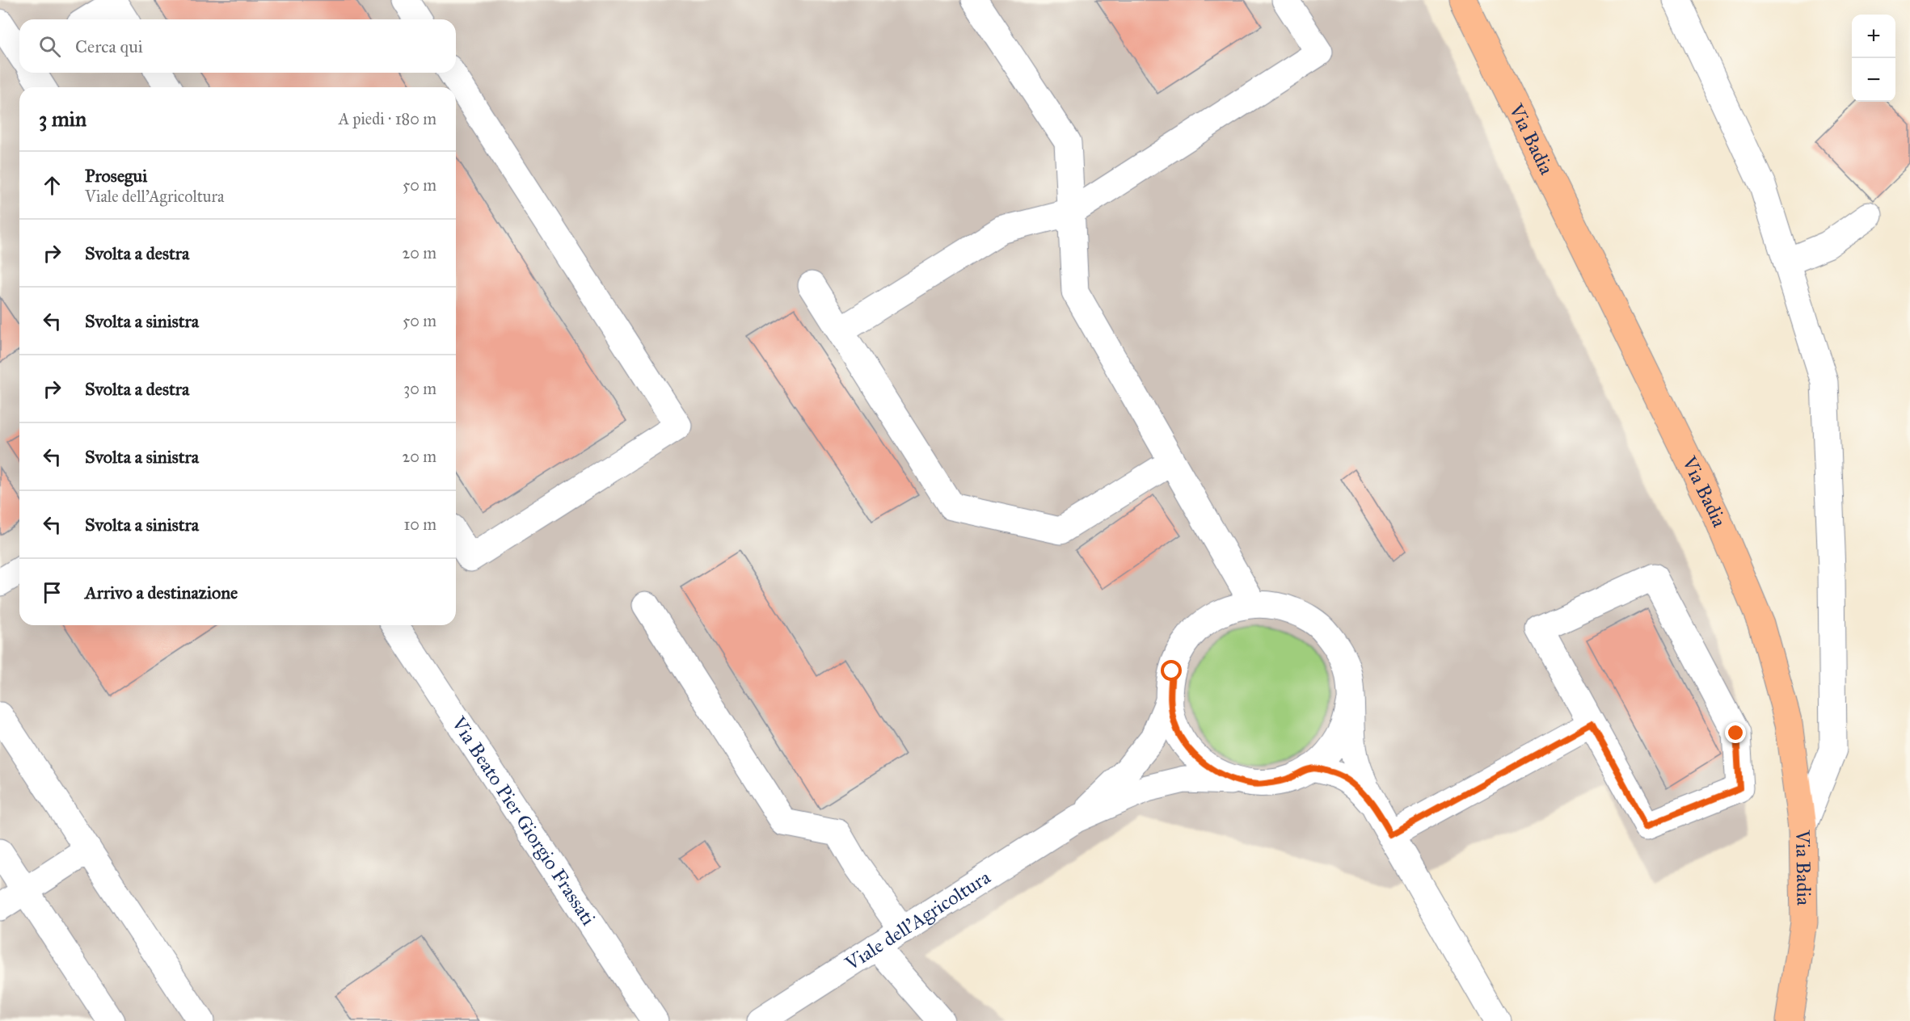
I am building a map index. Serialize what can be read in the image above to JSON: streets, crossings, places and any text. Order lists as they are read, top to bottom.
{
  "streets": {
    "main road": ["Via Badia"],
    "street": ["Via Beato Pier Giorgio Frassati", "Viale dell'Agricoltura"]
  },
  "page": {
    "map_buttons": ["+", "−"],
    "search": "Cerca qui",
    "heading": ["3 min", "A piedi · 180 m"],
    "list": [
      ["Prosegui", "Viale dell'Agricoltura", "50 m"],
      ["Svolta a destra", "20 m"],
      ["Svolta a sinistra", "50 m"],
      ["Svolta a destra", "30 m"],
      ["Svolta a sinistra", "20 m"],
      ["Svolta a sinistra", "10 m"],
      "Arrivo a destinazione"
    ]
  }
}
